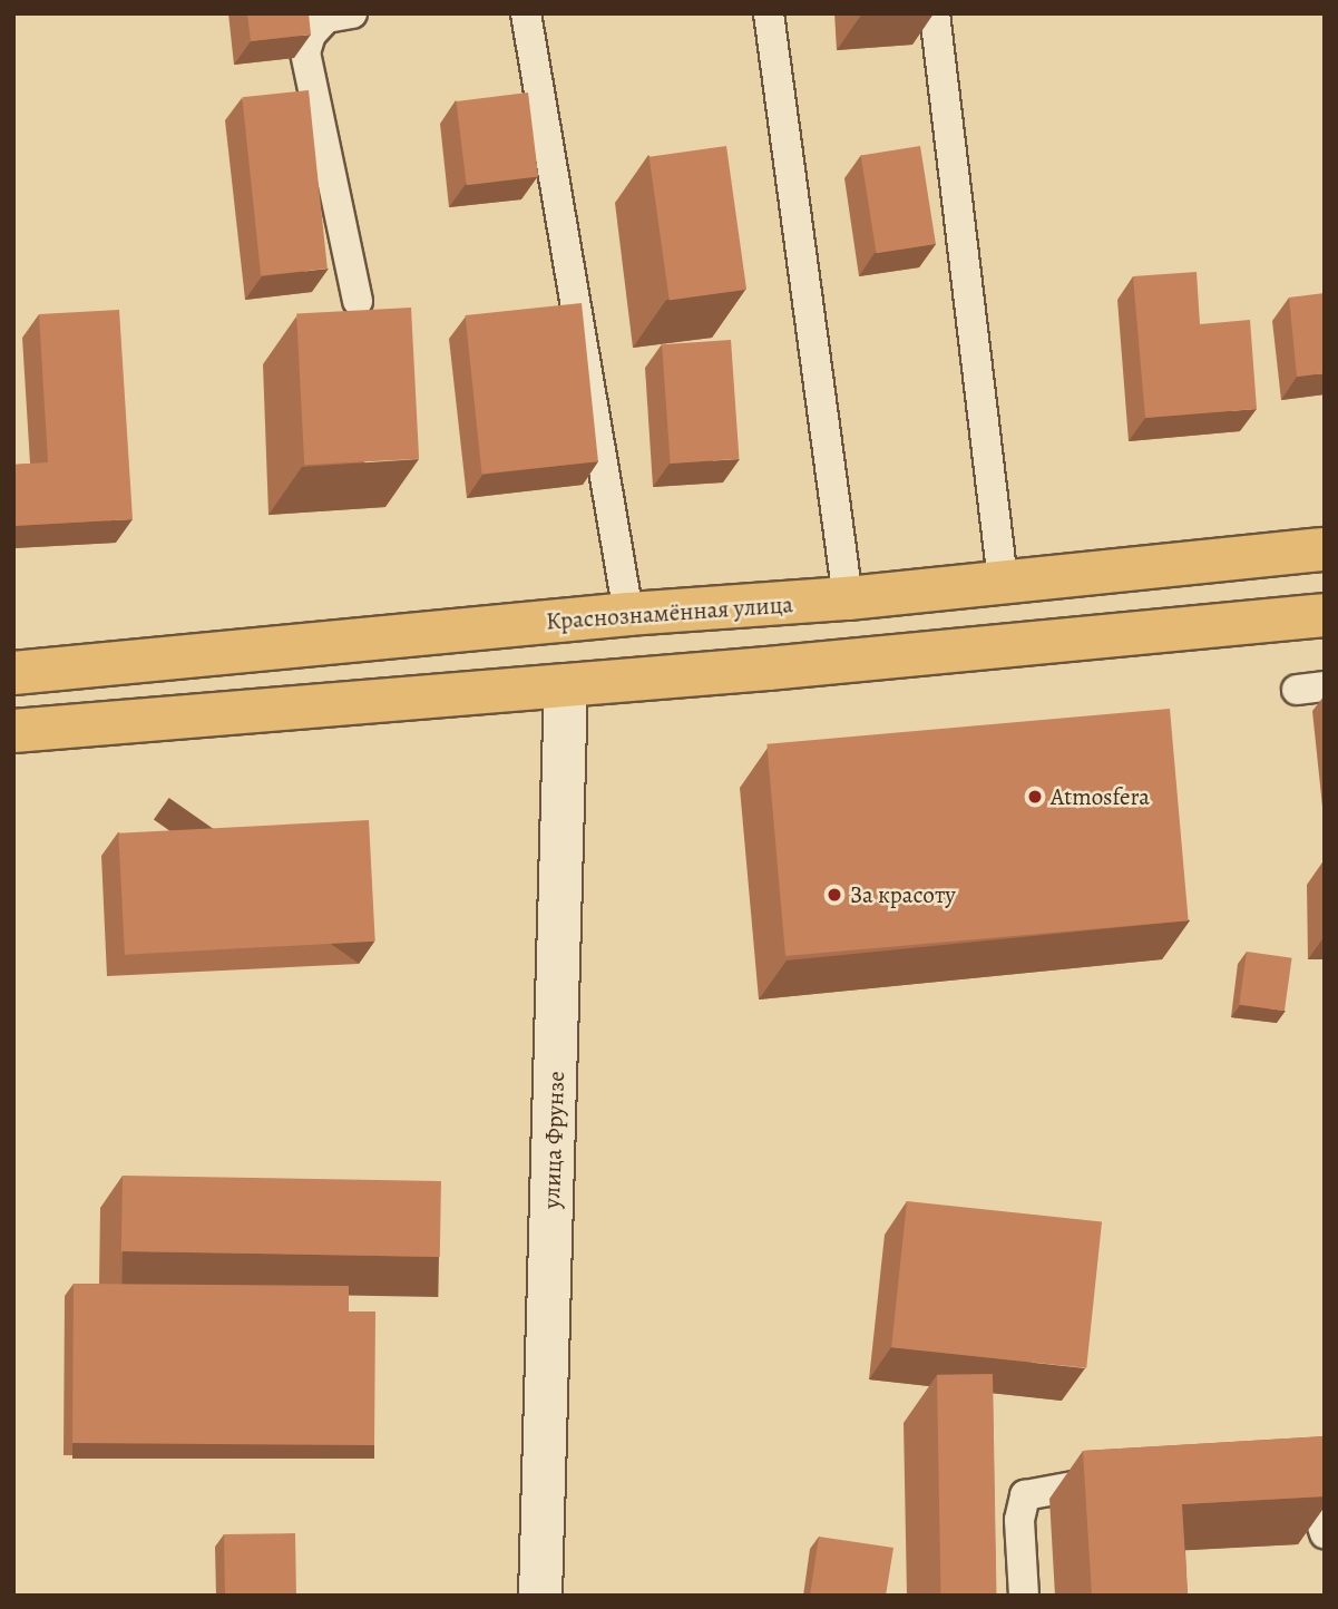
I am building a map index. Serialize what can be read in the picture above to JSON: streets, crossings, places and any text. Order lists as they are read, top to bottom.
{
  "streets": {
    "highway": ["Краснознамённая улица"],
    "street": ["улица Фрунзе"]
  },
  "places": ["Atmosfera", "За красоту"]
}
